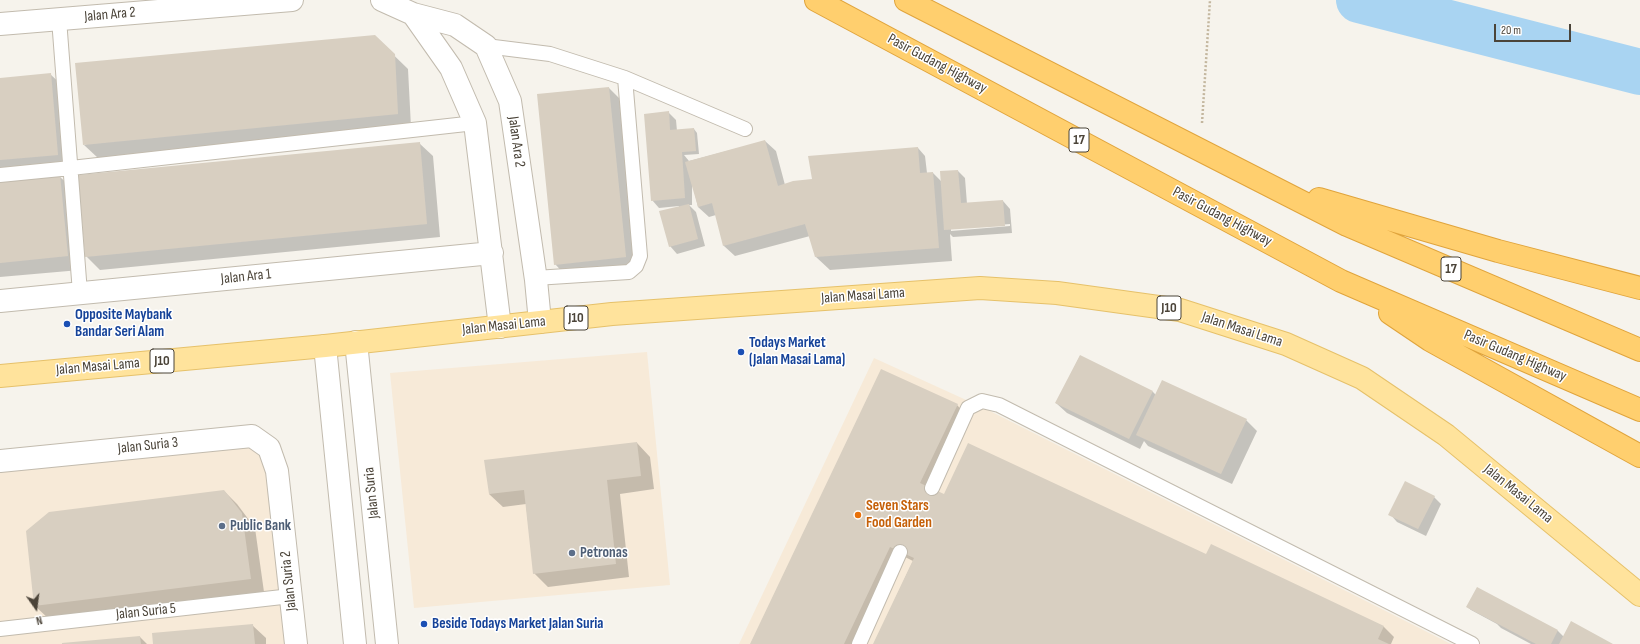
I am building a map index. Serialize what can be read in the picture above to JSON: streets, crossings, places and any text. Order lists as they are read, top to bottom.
{
  "streets": {
    "highway": ["Pasir Gudang Highway", "17"],
    "main road": ["Jalan Masai Lama", "J10"],
    "street": [
      "Jalan Ara 2",
      "Jalan Ara 1",
      "Jalan Suria 3",
      "Jalan Suria",
      "Jalan Suria 2"
    ],
    "lane": ["Jalan Suria 5"]
  },
  "crossings": [
    ["Jalan Ara 2", "Jalan Masai Lama"],
    ["Jalan Masai Lama", "Jalan Suria"],
    ["Jalan Suria 3", "Jalan Suria 2"],
    ["Jalan Suria 2", "Jalan Suria 5"]
  ],
  "places": [
    "Opposite Maybank Bandar Seri Alam",
    "Todays Market (Jalan Masai Lama)",
    "Seven Stars Food Garden",
    "Public Bank",
    "Petronas",
    "Beside Todays Market Jalan Suria"
  ],
  "scale_bar": "20 m",
  "north": "bottom"
}
